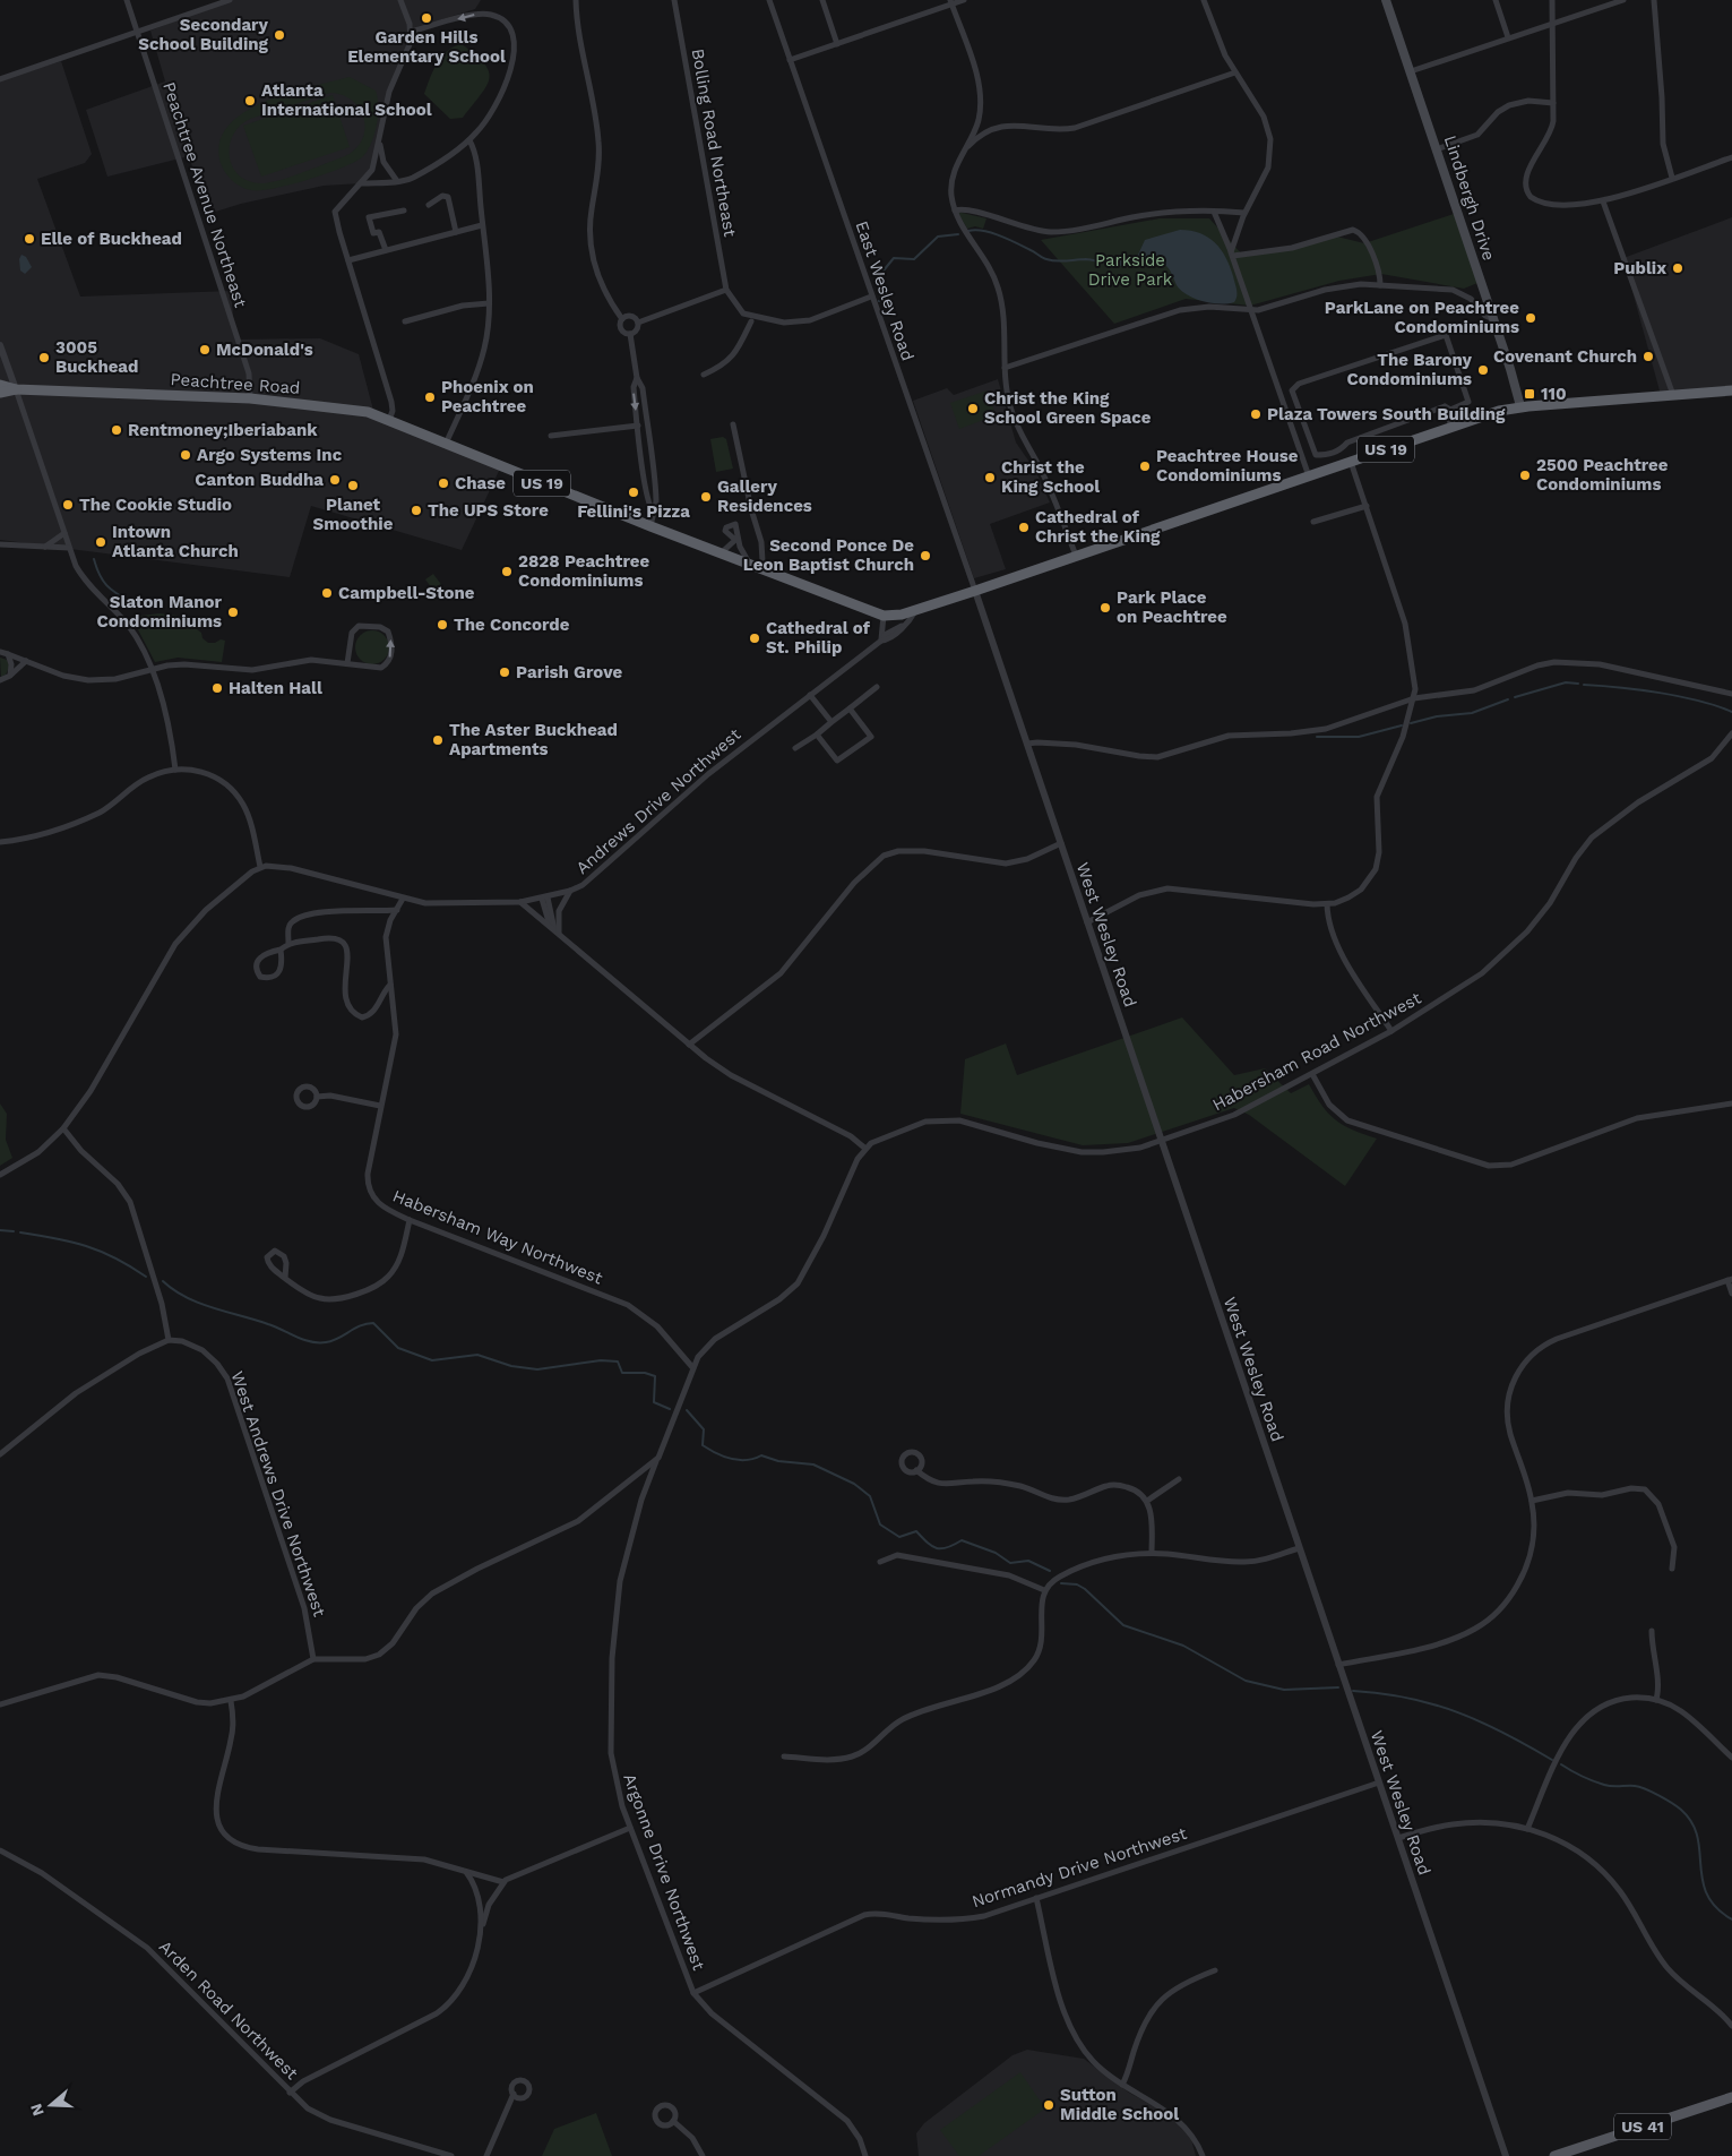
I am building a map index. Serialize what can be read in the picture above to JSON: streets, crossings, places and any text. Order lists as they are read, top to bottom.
{
  "streets": {
    "highway": ["Peachtree Road", "US 19"],
    "main road": ["Lindbergh Drive", "US 41"],
    "street": [
      "Bolling Road Northeast",
      "Peachtree Avenue Northeast",
      "East Wesley Road",
      "Andrews Drive Northwest",
      "West Wesley Road",
      "Habersham Road Northwest",
      "Habersham Way Northwest",
      "West Andrews Drive Northwest",
      "Normandy Drive Northwest",
      "Argonne Drive Northwest",
      "Arden Road Northwest"
    ]
  },
  "crossings": [
    ["Peachtree Avenue Northeast", "Peachtree Road"],
    ["Lindbergh Drive", "US 19"],
    ["East Wesley Road", "US 19"],
    ["East Wesley Road", "West Wesley Road"],
    ["Peachtree Road", "US 19"],
    ["US 19", "Andrews Drive Northwest"],
    ["US 19", "West Wesley Road"],
    ["Andrews Drive Northwest", "Habersham Way Northwest"],
    ["West Wesley Road", "Habersham Road Northwest"],
    ["West Wesley Road", "Normandy Drive Northwest"],
    ["Normandy Drive Northwest", "Argonne Drive Northwest"]
  ],
  "parks": ["Parkside Drive Park"],
  "places": {
    "other": [
      "Garden Hills Elementary School",
      "Secondary School Building",
      "Atlanta International School",
      "Elle of Buckhead",
      "Publix",
      "ParkLane on Peachtree Condominiums",
      "McDonald's",
      "Covenant Church",
      "3005 Buckhead",
      "The Barony Condominiums",
      "Phoenix on Peachtree",
      "Christ the King School Green Space",
      "Plaza Towers South Building",
      "Rentmoney;Iberiabank",
      "Argo Systems Inc",
      "Peachtree House Condominiums",
      "2500 Peachtree Condominiums",
      "Christ the King School",
      "Canton Buddha",
      "Chase",
      "Planet Smoothie",
      "Fellini's Pizza",
      "Gallery Residences",
      "The Cookie Studio",
      "The UPS Store",
      "Cathedral of Christ the King",
      "Intown Atlanta Church",
      "Second Ponce De Leon Baptist Church",
      "2828 Peachtree Condominiums",
      "Campbell-Stone",
      "Park Place on Peachtree",
      "Slaton Manor Condominiums",
      "The Concorde",
      "Cathedral of St. Philip",
      "Parish Grove",
      "Halten Hall",
      "The Aster Buckhead Apartments",
      "Sutton Middle School"
    ],
    "transit": ["110"]
  },
  "north": "left"
}
